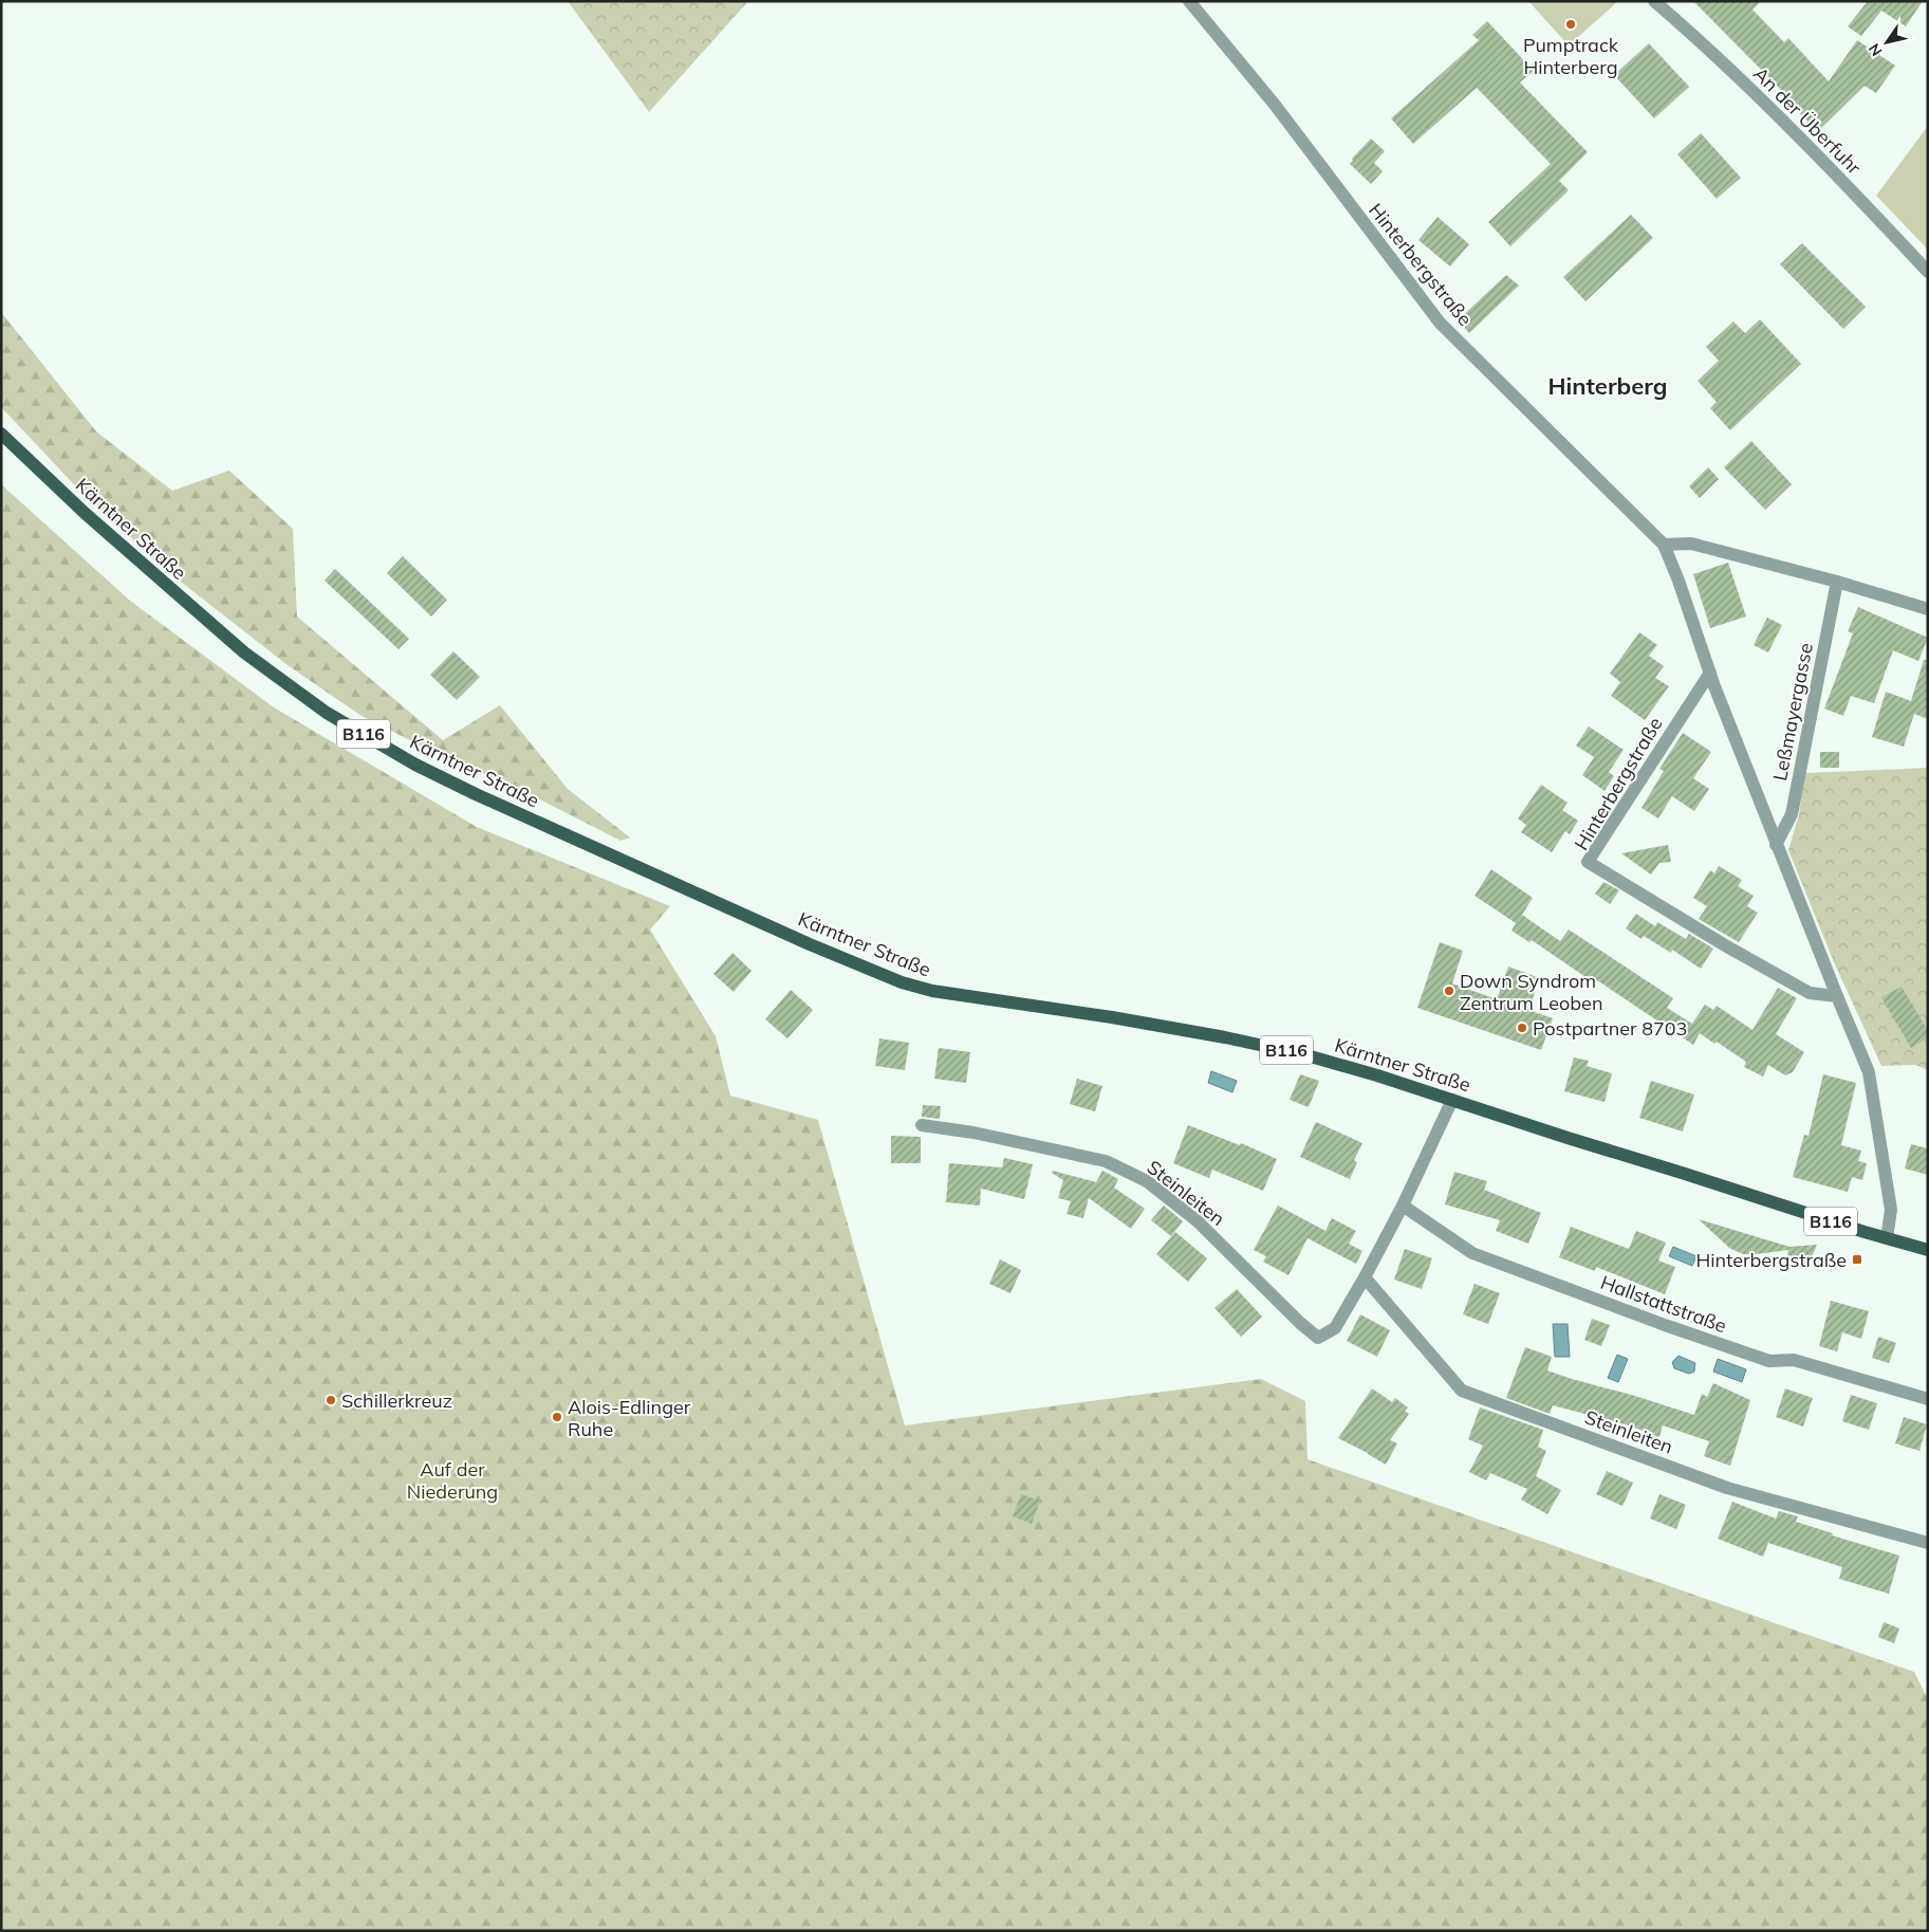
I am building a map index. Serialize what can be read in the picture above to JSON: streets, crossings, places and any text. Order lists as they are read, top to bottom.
{
  "streets": {
    "main road": ["Kärntner Straße", "B116"],
    "street": [
      "An der Überfuhr",
      "Hinterbergstraße",
      "Leßmayergasse",
      "Steinleiten",
      "Hallstattstraße"
    ]
  },
  "crossings": [
    ["Hinterbergstraße", "Kärntner Straße"],
    ["Hinterbergstraße", "Leßmayergasse"],
    ["Kärntner Straße", "Steinleiten"],
    ["Steinleiten", "Hallstattstraße"]
  ],
  "districts": ["Hinterberg"],
  "parks": ["Auf der Niederung"],
  "places": {
    "other": [
      "Pumptrack Hinterberg",
      "Down Syndrom Zentrum Leoben",
      "Postpartner 8703",
      "Schillerkreuz",
      "Alois-Edlinger Ruhe"
    ],
    "transit": ["Hinterbergstraße"]
  },
  "north": "bottom left"
}
